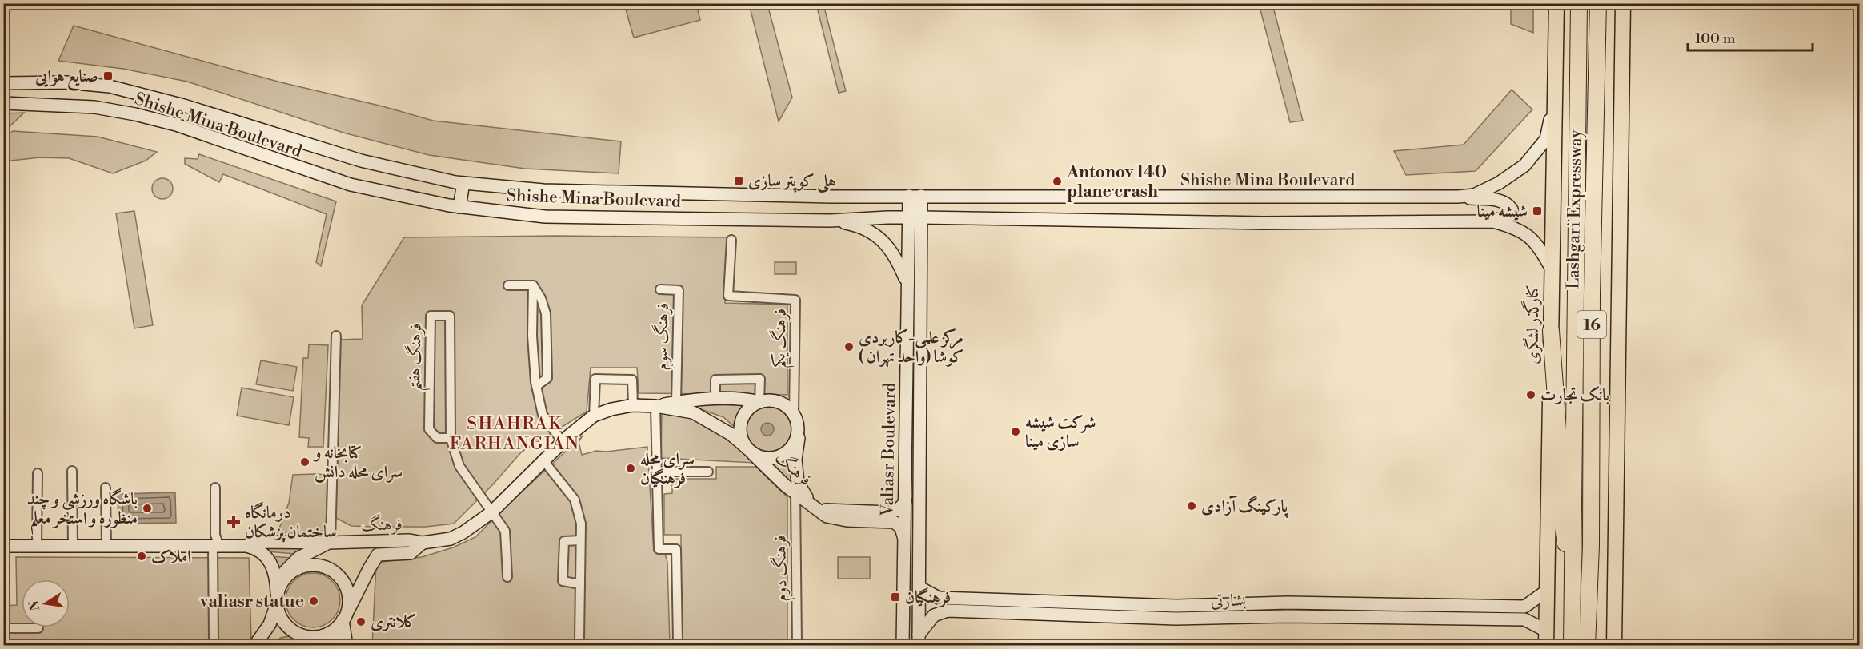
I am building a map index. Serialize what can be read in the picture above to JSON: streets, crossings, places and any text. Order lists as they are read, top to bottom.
{
  "streets": {
    "highway": ["Lashgari Expressway", "16"],
    "main road": [
      "Shishe Mina Boulevard",
      "کنارگذر لشگری",
      "Valiasr Boulevard",
      "فرهنگ",
      "بشارتی"
    ],
    "street": [
      "فرهنگ سوم",
      "فرهنگ یکم",
      "فرهنگ هفتم",
      "فرهنگ دوم"
    ]
  },
  "crossings": [
    ["Shishe Mina Boulevard", "کنارگذر لشگری"],
    ["Shishe Mina Boulevard", "Valiasr Boulevard"],
    ["کنارگذر لشگری", "بشارتی"],
    ["فرهنگ سوم", "فرهنگ"],
    ["فرهنگ یکم", "فرهنگ"],
    ["فرهنگ هفتم", "فرهنگ"],
    ["Valiasr Boulevard", "بشارتی"],
    ["فرهنگ", "فرهنگ دوم"]
  ],
  "districts": ["SHAHRAK FARHANGIAN"],
  "places": {
    "transit": [
      "صنایع هوایی",
      "هلی کوپتر سازی",
      "شیشه مینا",
      "فرهنگیان"
    ],
    "other": [
      "Antonov 140 plane crash",
      "مرکز علمی-کاربردی کوشا (واحد تهران )",
      "بانک تجارت",
      "شرکت شیشه سازی مینا",
      "کتابخانه و سرای محله دانش",
      "سرای محله فرهنگیان",
      "پارکینگ آزادی",
      "باشگاه ورزشی و چند منظوره و استخر معلم",
      "املاک",
      "valiasr statue",
      "کلانتری"
    ],
    "health": ["درمانگاه ساختمان پزشکان"]
  },
  "scale_bar": "100 m",
  "north": "left"
}
